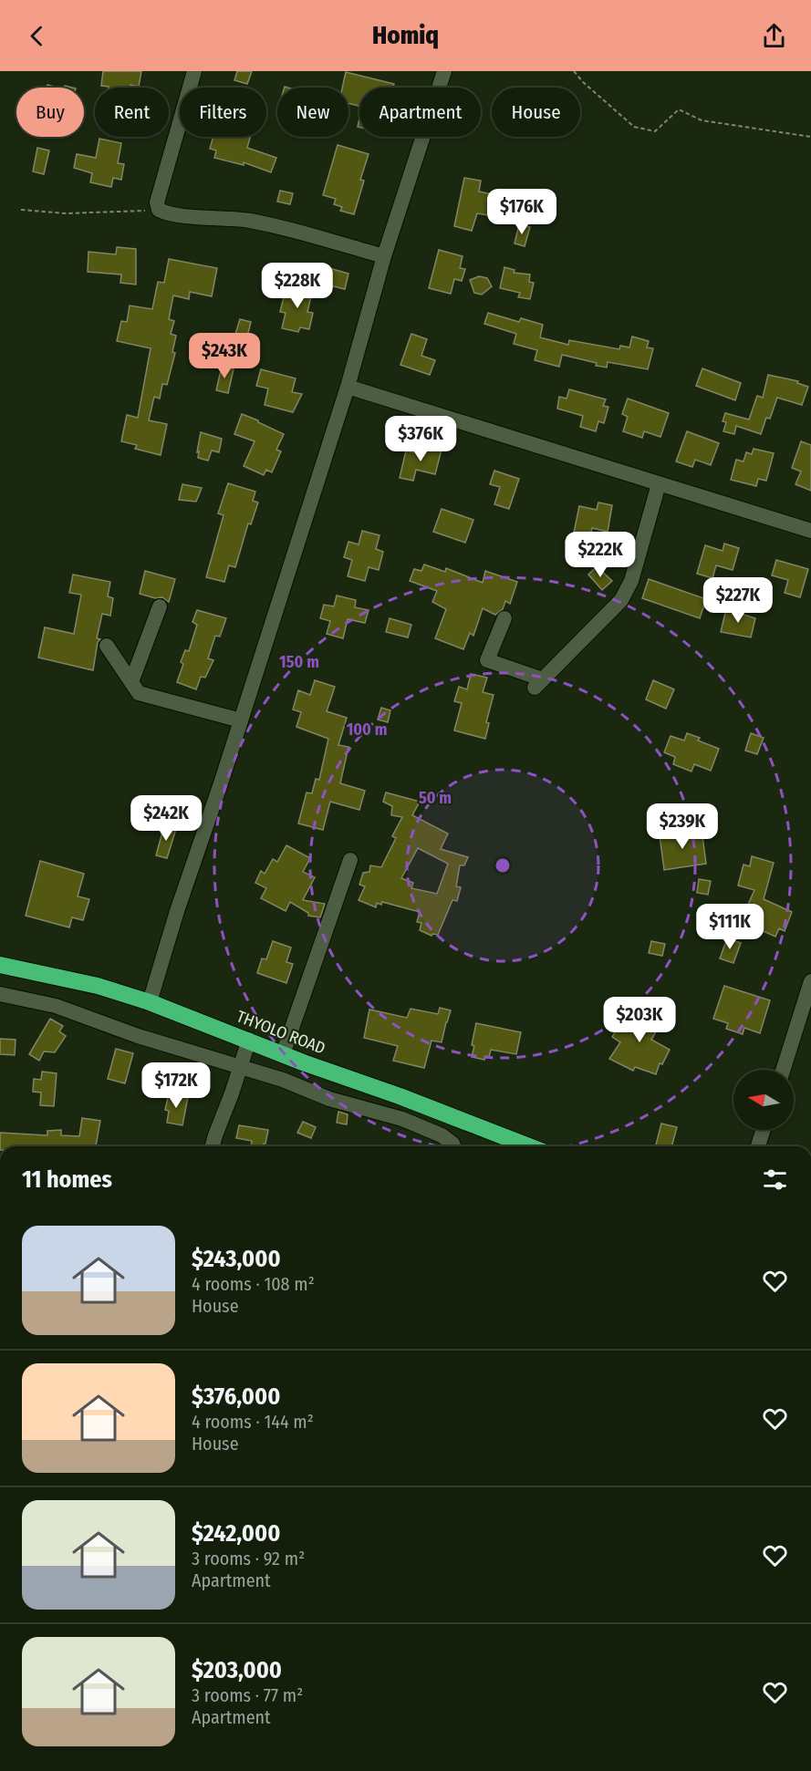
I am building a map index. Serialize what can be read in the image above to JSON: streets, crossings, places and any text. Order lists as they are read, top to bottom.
{
  "streets": {
    "highway": ["THYOLO ROAD"]
  },
  "north": "left",
  "page": {
    "header": "Homiq",
    "chip": [
      "Buy",
      "Rent",
      "Filters",
      "New",
      "Apartment",
      "House"
    ],
    "price": [
      "$176K",
      "$228K",
      "$243K",
      "$376K",
      "$222K",
      "$227K",
      "$242K",
      "$239K",
      "$111K",
      "$203K",
      "$172K"
    ],
    "heading": "11 homes",
    "list": [
      {
        "name": "$243,000",
        "note": "4 rooms · 108 m² · House"
      },
      {
        "name": "$376,000",
        "note": "4 rooms · 144 m² · House"
      },
      {
        "name": "$242,000",
        "note": "3 rooms · 92 m² · Apartment"
      },
      {
        "name": "$203,000",
        "note": "3 rooms · 77 m² · Apartment"
      }
    ]
  },
  "rings": ["150 m", "100 m", "50 m"]
}
